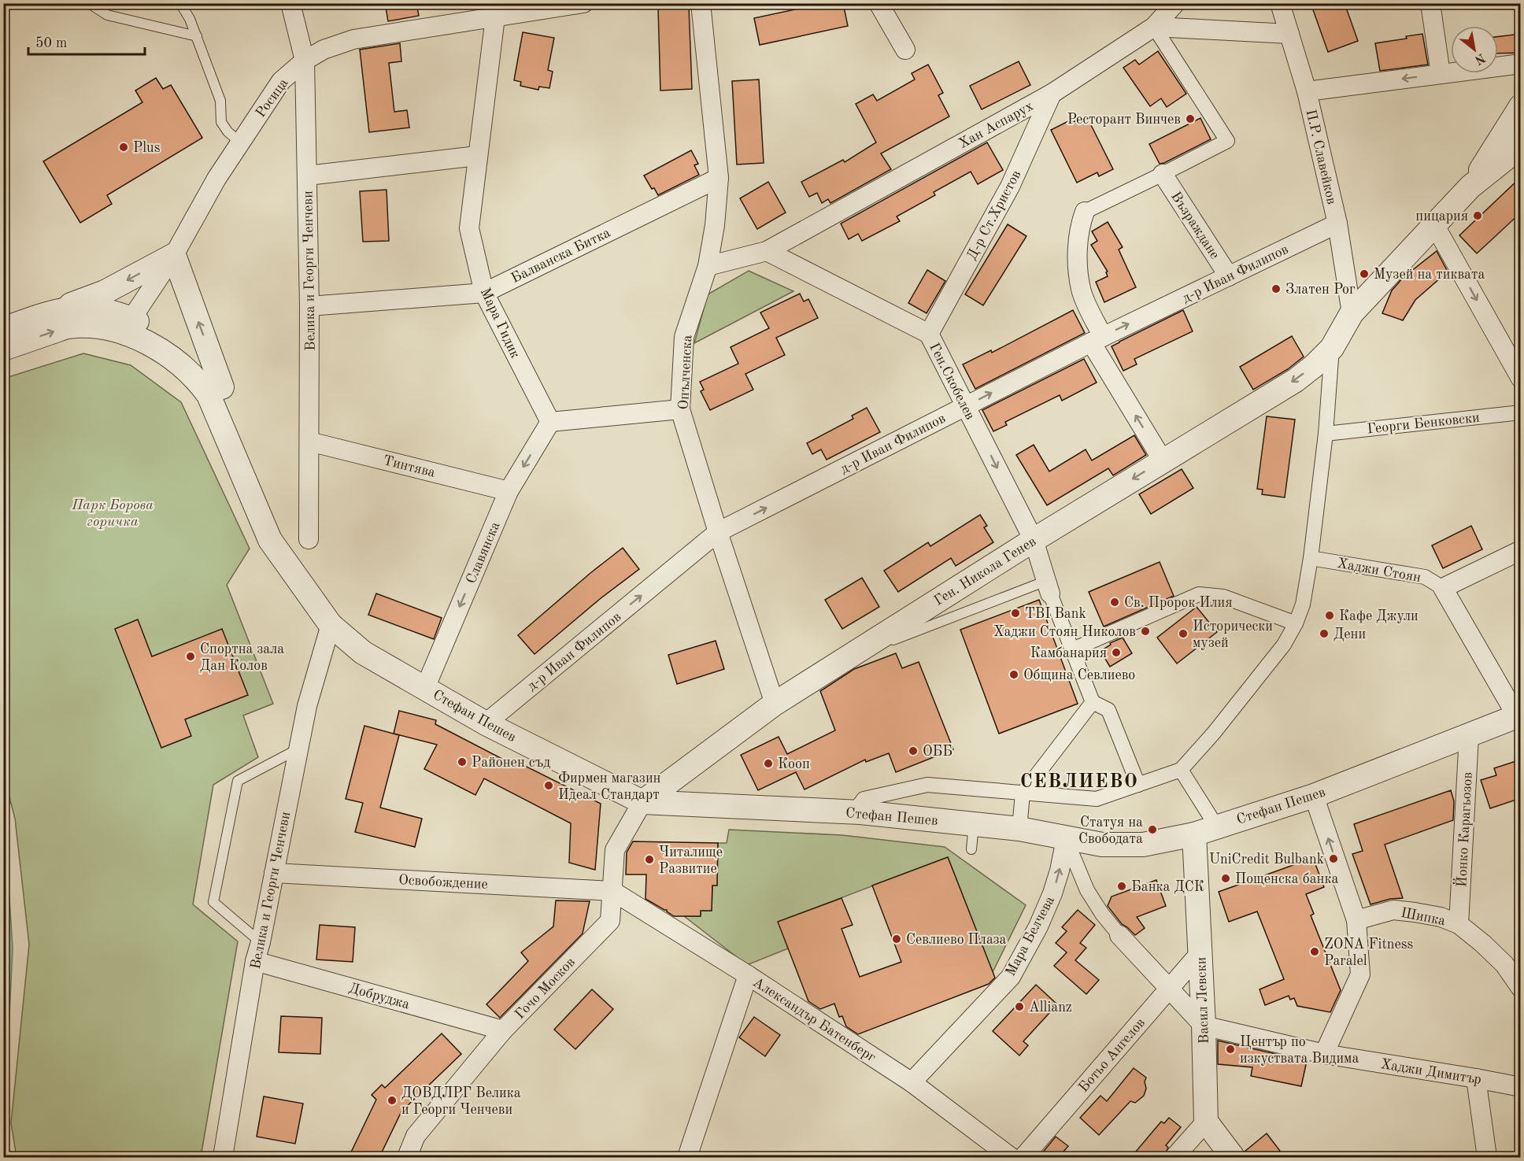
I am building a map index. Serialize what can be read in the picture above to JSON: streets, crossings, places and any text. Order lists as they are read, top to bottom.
{
  "streets": {
    "street": [
      "Росица",
      "Хан Аспарух",
      "П.Р. Славейков",
      "Д-р Ст.Христов",
      "Възраждане",
      "Балванска Битка",
      "Велика и Георги Ченчеви",
      "д-р Иван Филипов",
      "Мара Гидик",
      "Опълченска",
      "Ген.Скобелев",
      "Георги Бенковски",
      "Тинтява",
      "Славянска",
      "Хаджи Стоян",
      "Ген. Никола Генев",
      "Стефан Пешев",
      "Йонко Карагьозов",
      "Освобождение",
      "Шипка",
      "Мара Белчева",
      "Гочо Москов",
      "Добруджа",
      "Васил Левски",
      "Александър Батенберг",
      "Ботьо Ангелов",
      "Хаджи Димитър"
    ]
  },
  "crossings": [
    ["Росица", "Велика и Георги Ченчеви"],
    ["Росица", "Мара Гидик"],
    ["Росица", "Стефан Пешев"],
    ["Хан Аспарух", "Д-р Ст.Христов"],
    ["Хан Аспарух", "Опълченска"],
    ["Хан Аспарух", "Ген.Скобелев"],
    ["П.Р. Славейков", "д-р Иван Филипов"],
    ["П.Р. Славейков", "Ген. Никола Генев"],
    ["Д-р Ст.Христов", "Ген.Скобелев"],
    ["Възраждане", "д-р Иван Филипов"],
    ["Балванска Битка", "Велика и Георги Ченчеви"],
    ["Балванска Битка", "Мара Гидик"],
    ["Балванска Битка", "Опълченска"],
    ["Велика и Георги Ченчеви", "Тинтява"],
    ["Велика и Георги Ченчеви", "Стефан Пешев"],
    ["Велика и Георги Ченчеви", "Освобождение"],
    ["Велика и Георги Ченчеви", "Добруджа"],
    ["д-р Иван Филипов", "Опълченска"],
    ["д-р Иван Филипов", "Ген.Скобелев"],
    ["д-р Иван Филипов", "Стефан Пешев"],
    ["Мара Гидик", "Славянска"],
    ["Опълченска", "Ген. Никола Генев"],
    ["Ген.Скобелев", "Ген. Никола Генев"],
    ["Тинтява", "Славянска"],
    ["Славянска", "Стефан Пешев"],
    ["Ген. Никола Генев", "Стефан Пешев"],
    ["Ген. Никола Генев", "Гочо Москов"],
    ["Стефан Пешев", "Йонко Карагьозов"],
    ["Стефан Пешев", "Мара Белчева"],
    ["Стефан Пешев", "Гочо Москов"],
    ["Стефан Пешев", "Васил Левски"],
    ["Йонко Карагьозов", "Шипка"],
    ["Освобождение", "Гочо Москов"],
    ["Освобождение", "Александър Батенберг"],
    ["Мара Белчева", "Александър Батенберг"],
    ["Гочо Москов", "Добруджа"],
    ["Гочо Москов", "Александър Батенберг"],
    ["Васил Левски", "Ботьо Ангелов"],
    ["Васил Левски", "Хаджи Димитър"]
  ],
  "one_way": ["д-р Иван Филипов", "Славянска", "Мара Белчева"],
  "districts": ["СЕВЛИЕВО"],
  "parks": ["Парк Борова горичка"],
  "places": [
    "Ресторант Винчев",
    "Plus",
    "пицария",
    "Музей на тиквата",
    "Златен Рог",
    "Св. Пророк Илия",
    "TBI Bank",
    "Кафе Джули",
    "Хаджи Стоян Николов",
    "Исторически музей",
    "Дени",
    "Камбанария",
    "Спортна зала Дан Колов",
    "Община Севлиево",
    "ОББ",
    "Районен съд",
    "Кооп",
    "Фирмен магазин Идеал Стандарт",
    "Статуя на Свободата",
    "UniCredit Bulbank",
    "Читалище Развитие",
    "Пощенска банка",
    "Банка ДСК",
    "Севлиево Плаза",
    "ZONA Fitness Paralel",
    "Allianz",
    "Център по изкуствата Видима",
    "ДОВДЛРГ Велика и Георги Ченчеви"
  ],
  "scale_bar": "50 m",
  "north": "bottom right"
}
